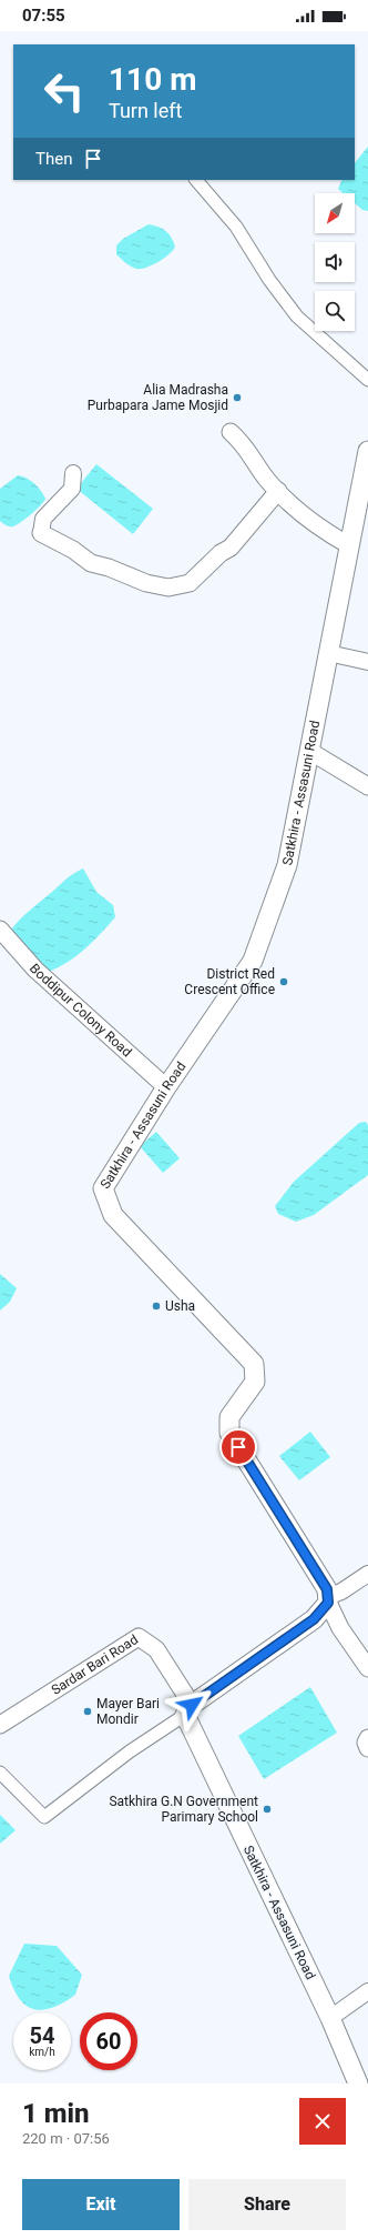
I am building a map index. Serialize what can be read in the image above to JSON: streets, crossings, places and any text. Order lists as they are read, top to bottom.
{
  "streets": {
    "main road": ["Satkhira - Assasuni Road", "Boddipur Colony Road", "Sardar Bari Road"]
  },
  "crossings": [
    ["Satkhira - Assasuni Road", "Boddipur Colony Road"],
    ["Satkhira - Assasuni Road", "Sardar Bari Road"]
  ],
  "places": [
    "Alia Madrasha Purbapara Jame Mosjid",
    "District Red Crescent Office",
    "Usha",
    "Mayer Bari Mondir",
    "Satkhira G.N Government Parimary School"
  ],
  "north": "bottom left",
  "page": {
    "status": "07:55",
    "turn": ["110 m", "Turn left"],
    "then": "Then",
    "speed": "54 km/h",
    "limit": "60",
    "heading": ["1 min", "220 m · 07:56"],
    "buttons": ["Exit", "Share"]
  }
}
